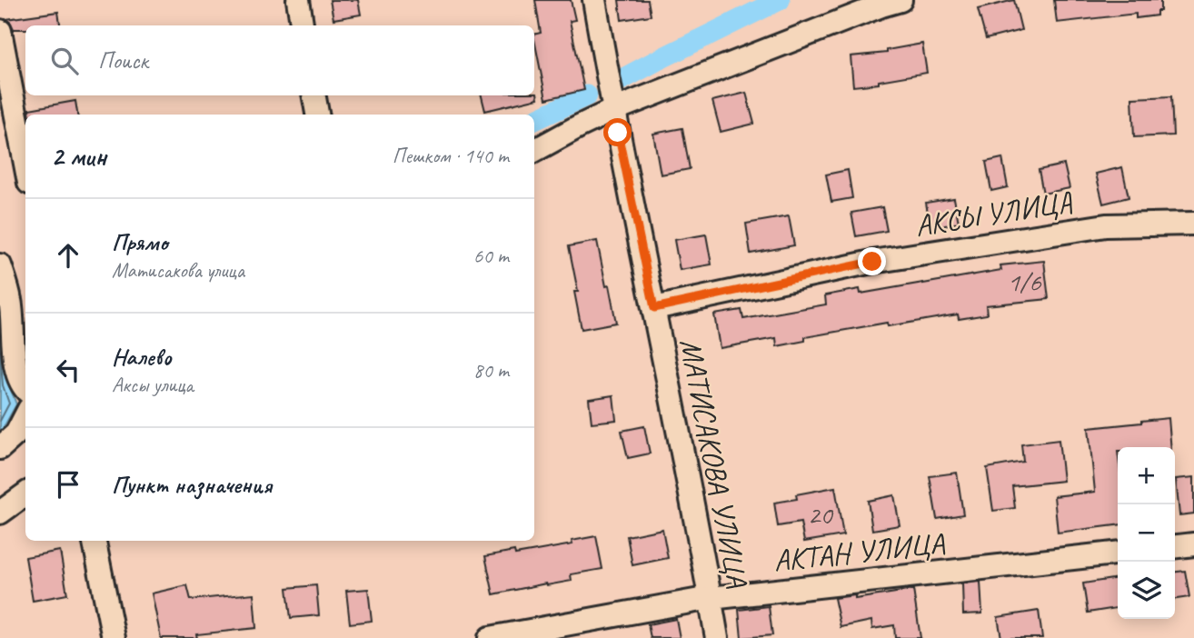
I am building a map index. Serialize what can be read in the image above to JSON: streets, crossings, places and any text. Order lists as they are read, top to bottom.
{
  "streets": {
    "street": ["АКСЫ УЛИЦА", "МАТИСАКОВА УЛИЦА", "АКТАН УЛИЦА"]
  },
  "crossings": [
    ["АКСЫ УЛИЦА", "МАТИСАКОВА УЛИЦА"],
    ["МАТИСАКОВА УЛИЦА", "АКТАН УЛИЦА"]
  ],
  "house_numbers": ["1/6", "20"],
  "page": {
    "search": "Поиск",
    "heading": ["2 мин", "Пешком · 140 m"],
    "list": [
      ["Прямо", "Матисакова улица", "60 m"],
      ["Налево", "Аксы улица", "80 m"],
      "Пункт назначения"
    ],
    "map_buttons": ["+", "−"]
  }
}
